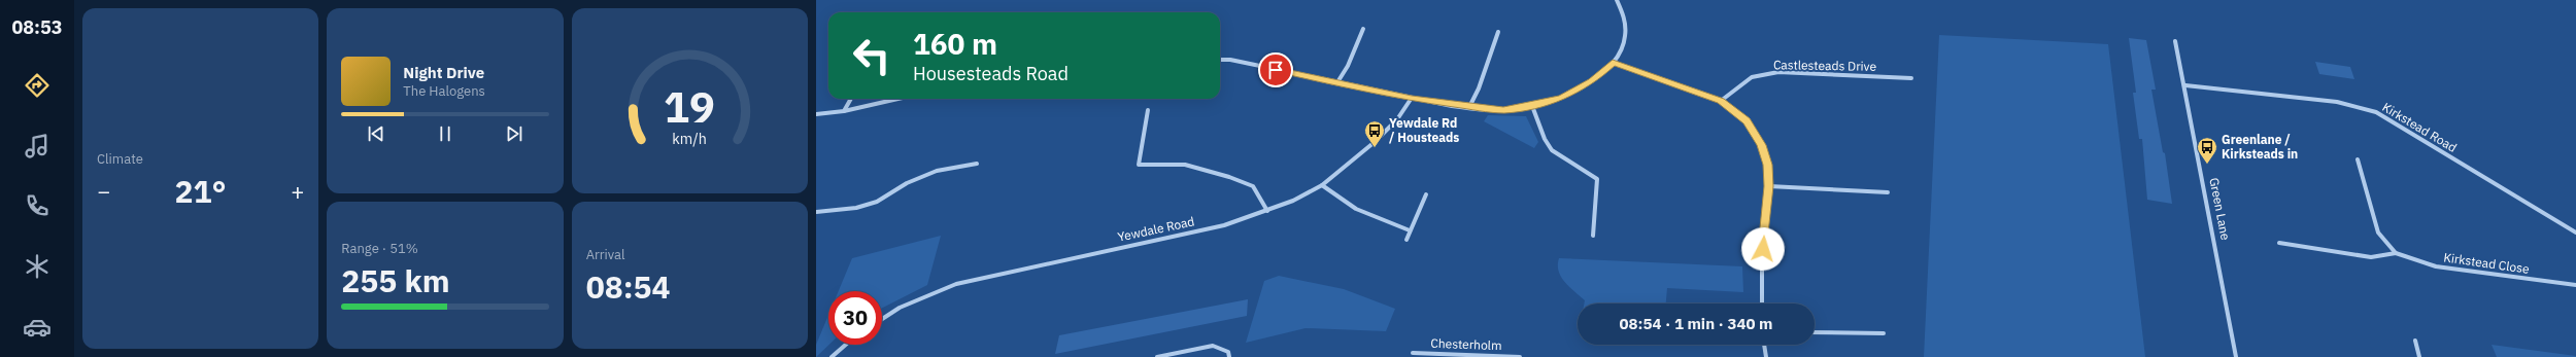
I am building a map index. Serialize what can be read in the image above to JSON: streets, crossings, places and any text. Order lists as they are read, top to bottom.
{
  "streets": {
    "street": [
      "Castlesteads Drive",
      "Kirkstead Road",
      "Green Lane",
      "Yewdale Road",
      "Kirkstead Close",
      "Chesterholm"
    ]
  },
  "crossings": [
    ["Kirkstead Road", "Green Lane"]
  ],
  "places": {
    "bus stop": ["Yewdale Rd / Housteads", "Greenlane / Kirksteads in"]
  },
  "page": {
    "tabs": "08:53",
    "tile": [
      "Climate",
      ["Range · 51%", "255 km"],
      ["Arrival", "08:54"]
    ],
    "turn": ["160 m", "Housesteads Road"],
    "song": ["Night Drive", "The Halogens"],
    "heat": ["−", "21°", "+"],
    "limit": "30",
    "trip": "08:54 · 1 min · 340 m",
    "gauge": ["19", "km/h"]
  }
}
